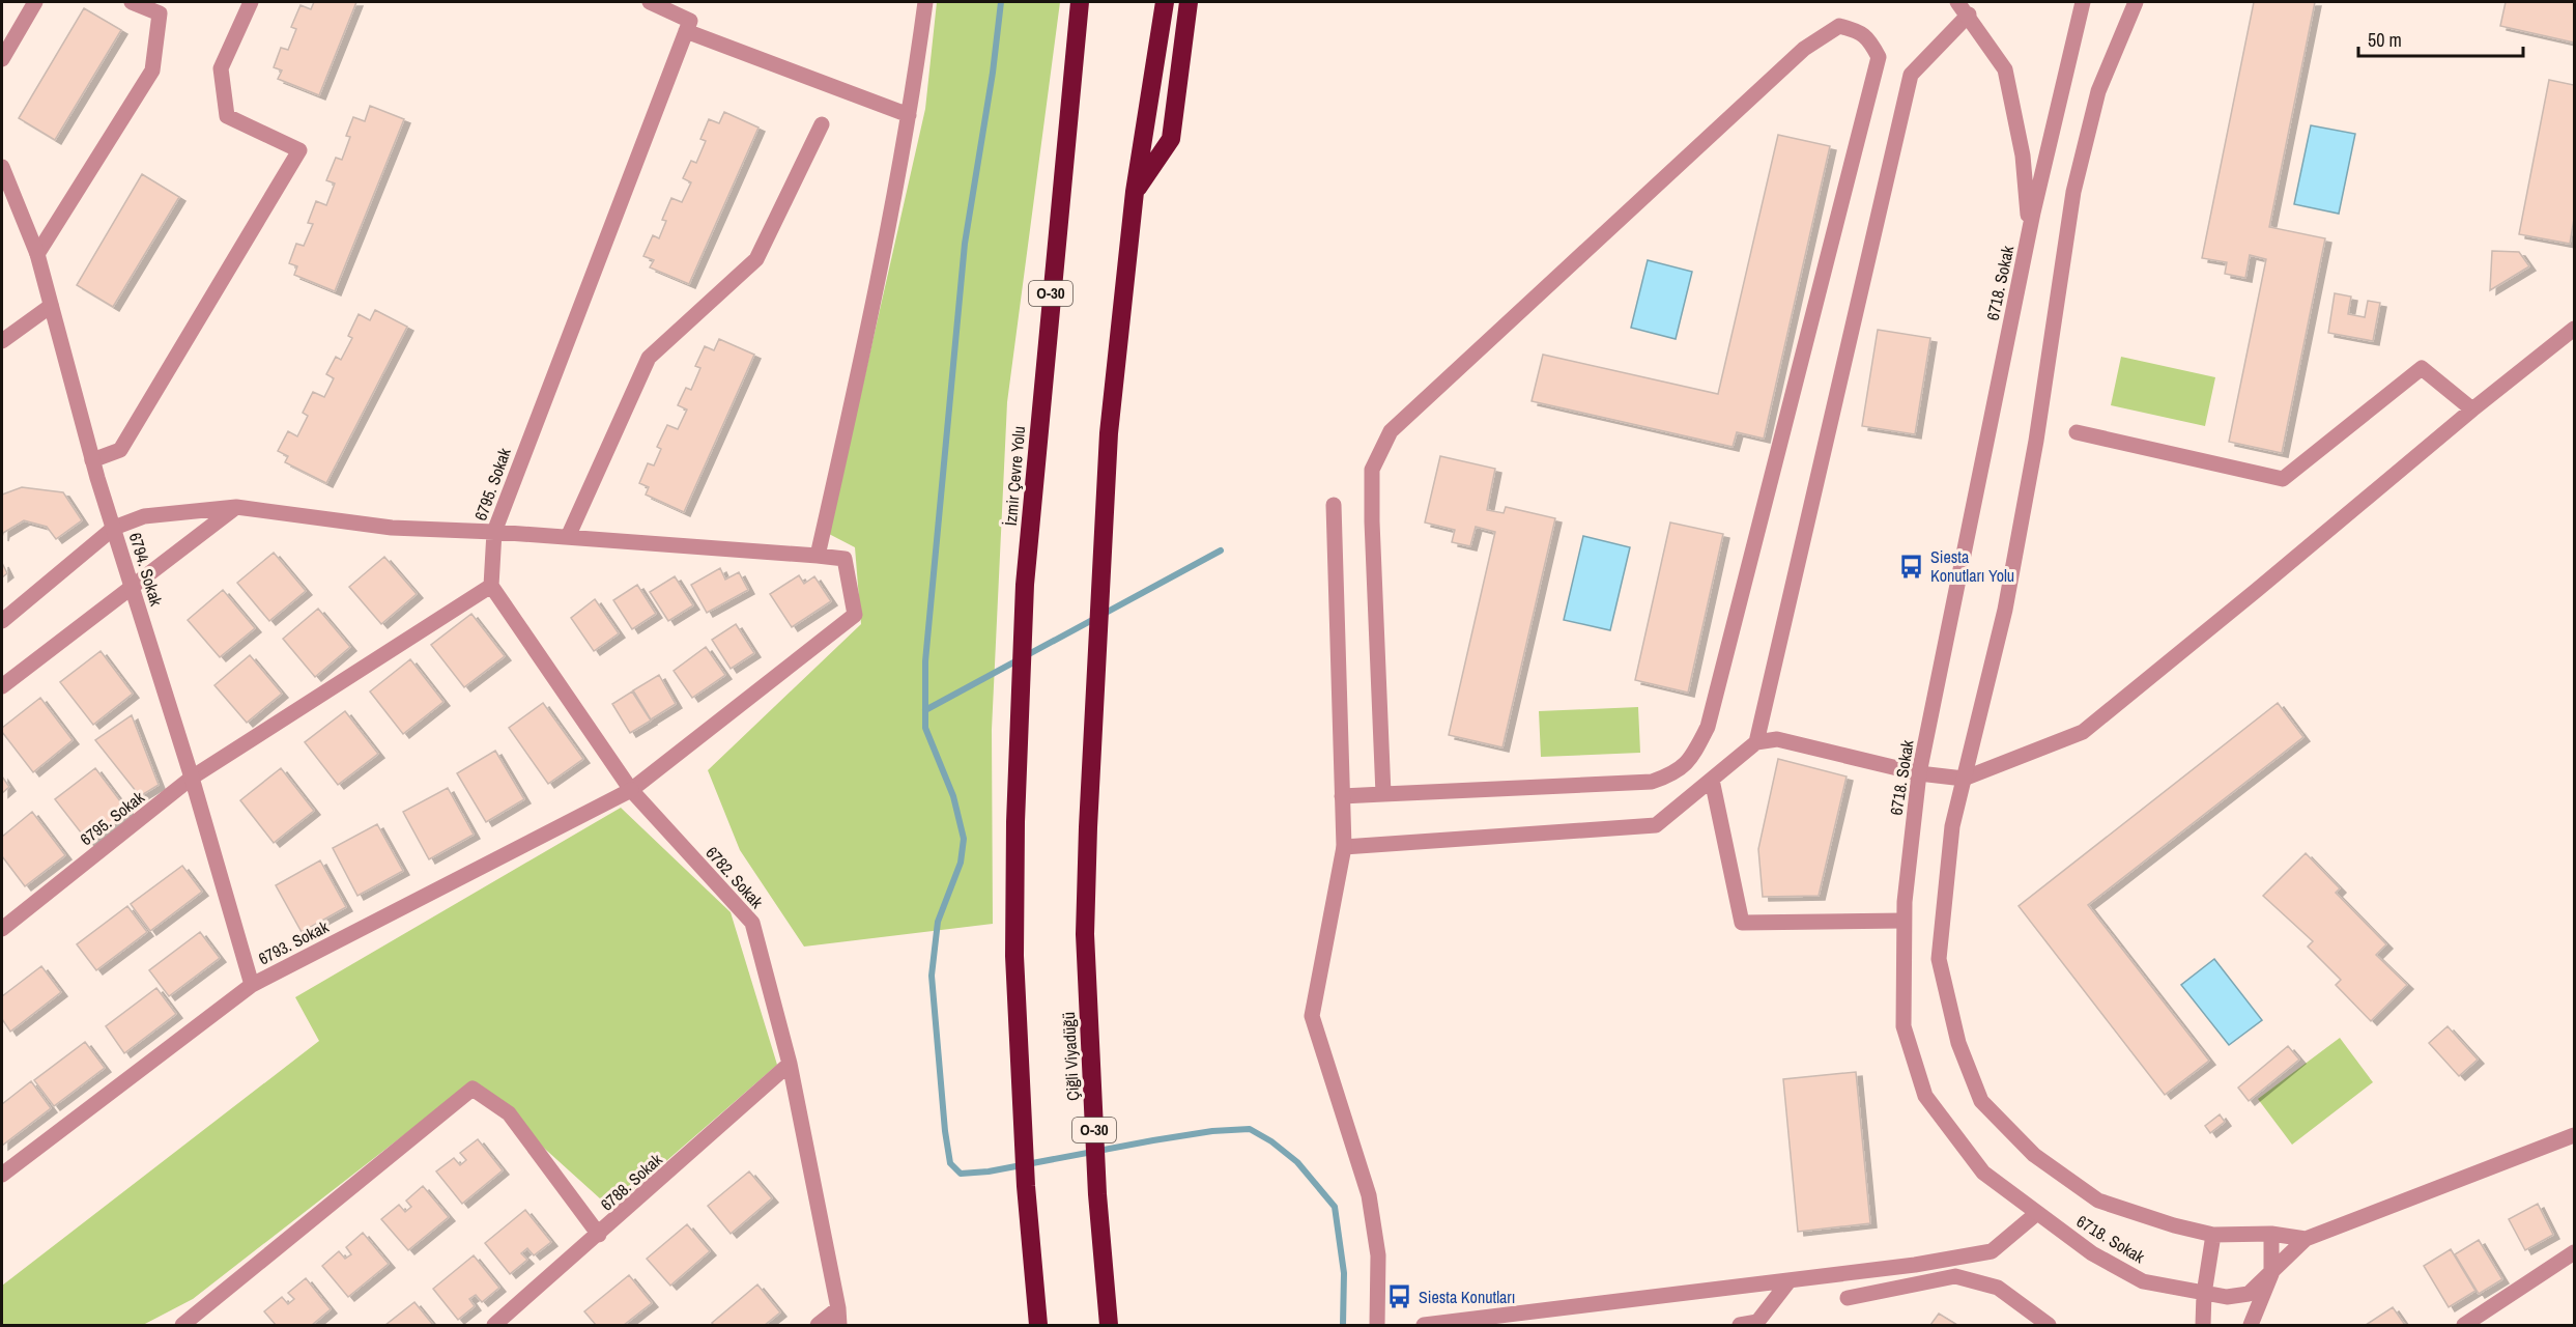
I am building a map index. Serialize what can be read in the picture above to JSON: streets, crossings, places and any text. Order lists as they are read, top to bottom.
{
  "streets": {
    "highway": ["O-30", "İzmir Çevre Yolu", "Çiğli Viyadüğü"],
    "street": [
      "6718. Sokak",
      "6795. Sokak",
      "6794. Sokak",
      "6782. Sokak",
      "6793. Sokak",
      "6788. Sokak"
    ]
  },
  "crossings": [
    ["O-30", "Çiğli Viyadüğü"],
    ["6795. Sokak", "6794. Sokak"],
    ["6795. Sokak", "6782. Sokak"],
    ["6794. Sokak", "6793. Sokak"],
    ["6782. Sokak", "6793. Sokak"],
    ["6782. Sokak", "6788. Sokak"]
  ],
  "places": {
    "bus stop": ["Siesta Konutları Yolu", "Siesta Konutları"]
  },
  "scale_bar": "50 m"
}
